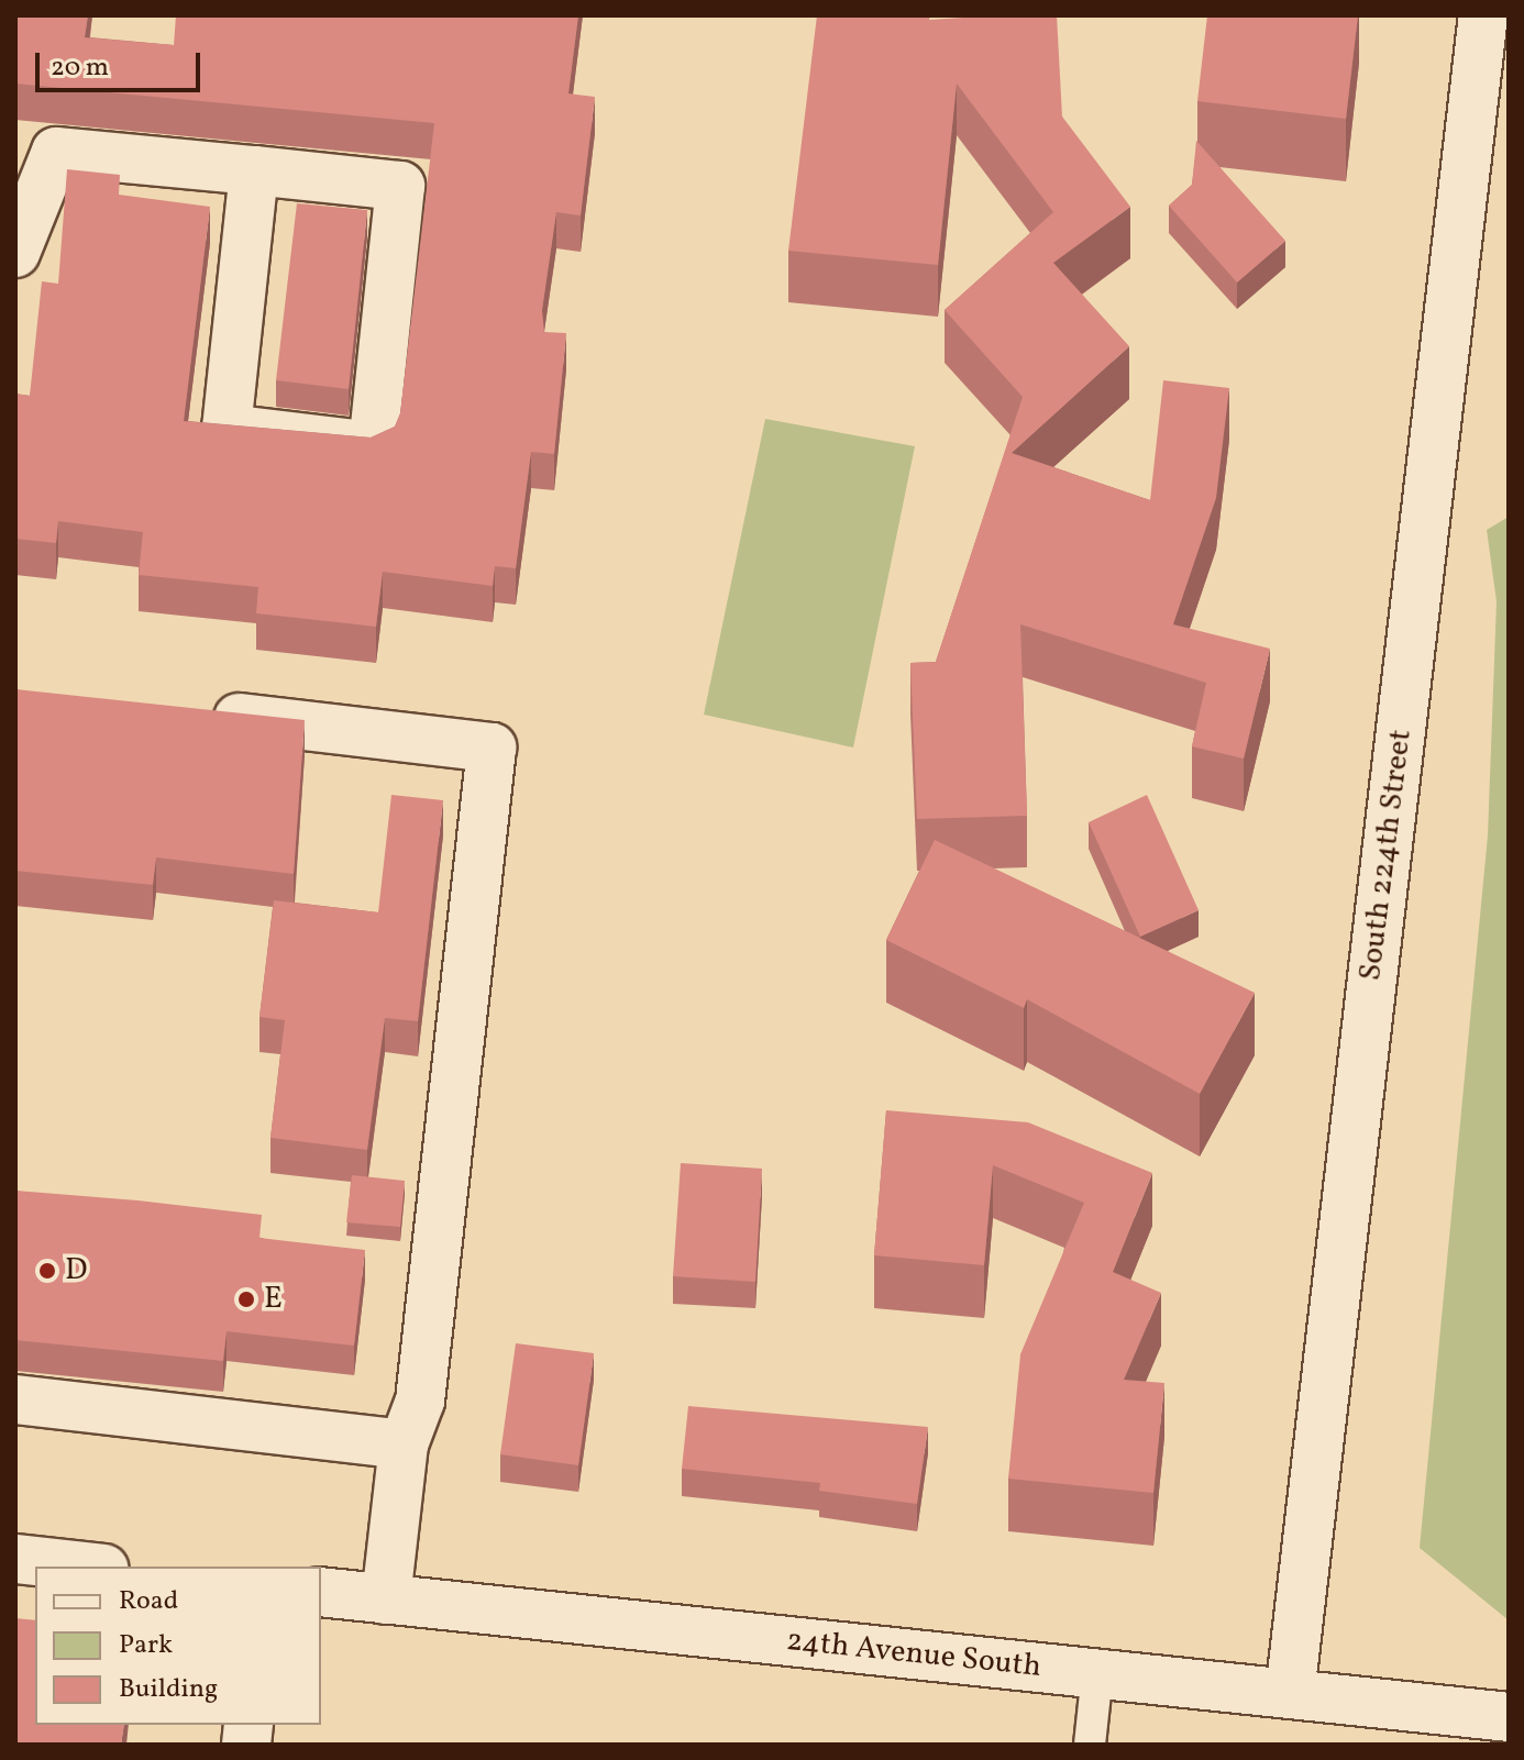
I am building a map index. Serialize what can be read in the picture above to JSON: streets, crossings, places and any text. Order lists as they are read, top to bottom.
{
  "streets": {
    "street": ["South 224th Street", "24th Avenue South"]
  },
  "crossings": [
    ["South 224th Street", "24th Avenue South"]
  ],
  "places": ["D", "E"],
  "legend": ["Road", "Park", "Building"],
  "scale_bar": "20 m"
}
